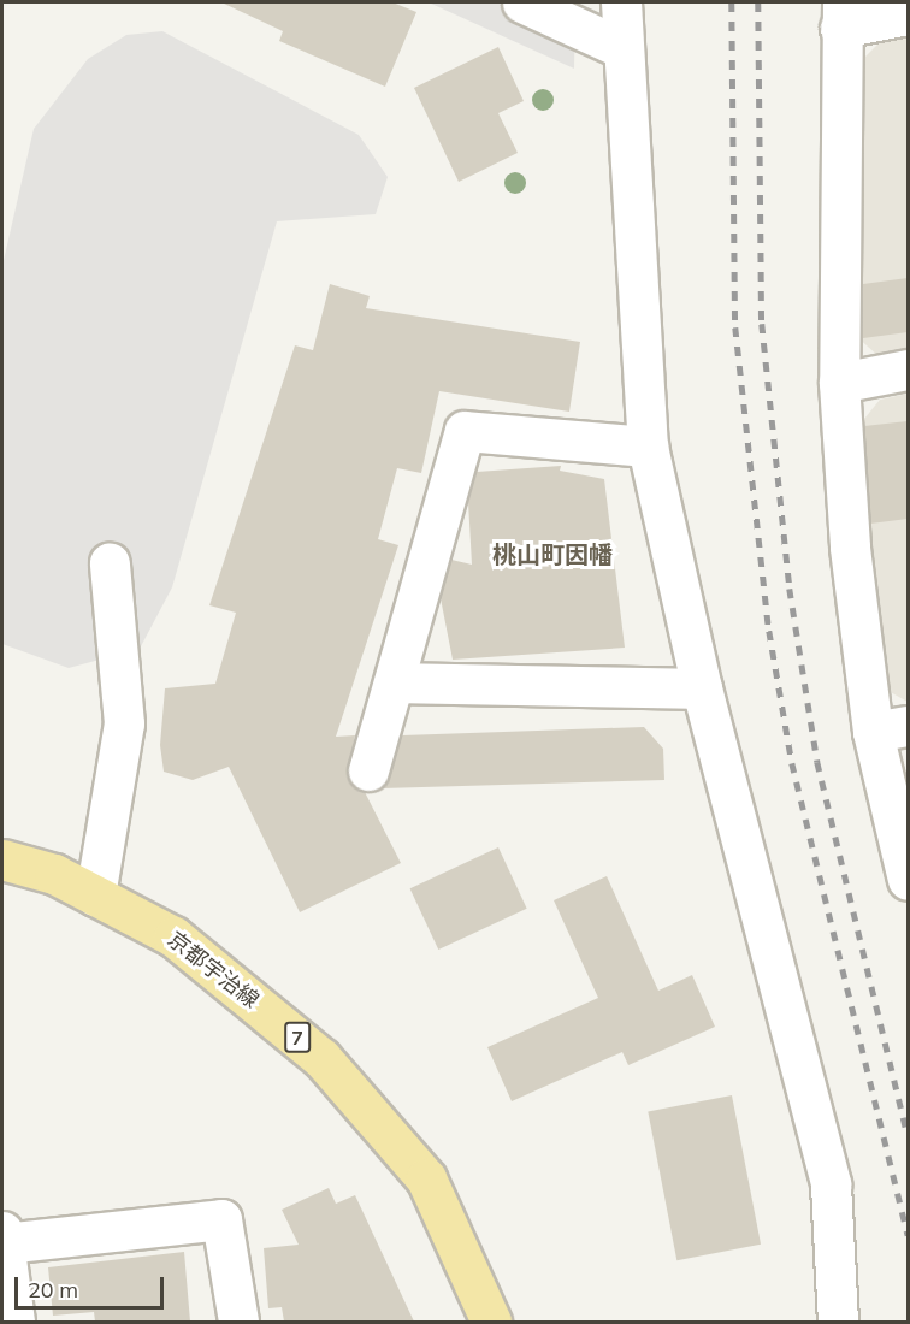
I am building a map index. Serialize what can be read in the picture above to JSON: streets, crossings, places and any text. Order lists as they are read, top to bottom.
{
  "streets": {
    "main road": ["京都宇治線", "7"]
  },
  "districts": ["桃山町因幡"],
  "scale_bar": "20 m"
}
